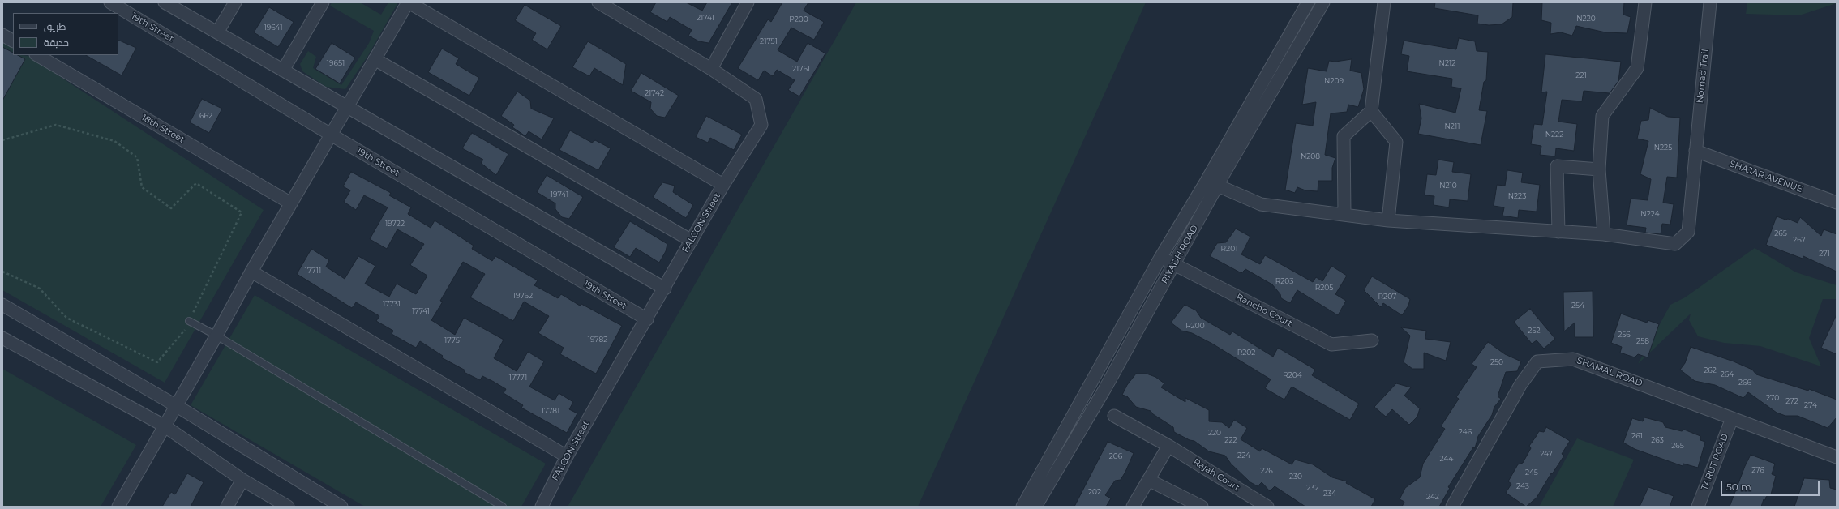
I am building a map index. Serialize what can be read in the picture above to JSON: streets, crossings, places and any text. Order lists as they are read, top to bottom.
{
  "streets": {
    "street": [
      "19th Street",
      "Nomad Trail",
      "18th Street",
      "SHAJAR AVENUE",
      "FALCON Street",
      "RIYADH ROAD",
      "Rancho Court",
      "SHAMAL ROAD",
      "TARUT ROAD",
      "Rajah Court"
    ]
  },
  "crossings": [
    ["19th Street", "FALCON Street"],
    ["Nomad Trail", "SHAJAR AVENUE"],
    ["RIYADH ROAD", "Rancho Court"],
    ["SHAMAL ROAD", "TARUT ROAD"]
  ],
  "house_numbers": [
    "21741",
    "N220",
    "P200",
    "19641",
    "21751",
    "19651",
    "N212",
    "21761",
    "221",
    "N209",
    "21742",
    "662",
    "N211",
    "N222",
    "N225",
    "N208",
    "N210",
    "19741",
    "N223",
    "N224",
    "19722",
    "265",
    "267",
    "R201",
    "271",
    "17711",
    "R203",
    "R205",
    "19762",
    "R207",
    "17731",
    "254",
    "17741",
    "R200",
    "252",
    "256",
    "19782",
    "17751",
    "258",
    "R202",
    "250",
    "262",
    "264",
    "R204",
    "17771",
    "266",
    "270",
    "272",
    "274",
    "17781",
    "246",
    "220",
    "261",
    "222",
    "263",
    "265",
    "247",
    "224",
    "206",
    "244",
    "276",
    "226",
    "245",
    "230",
    "243",
    "232",
    "202",
    "234",
    "242"
  ],
  "legend": ["طريق", "حديقة"],
  "scale_bar": "50 m"
}
